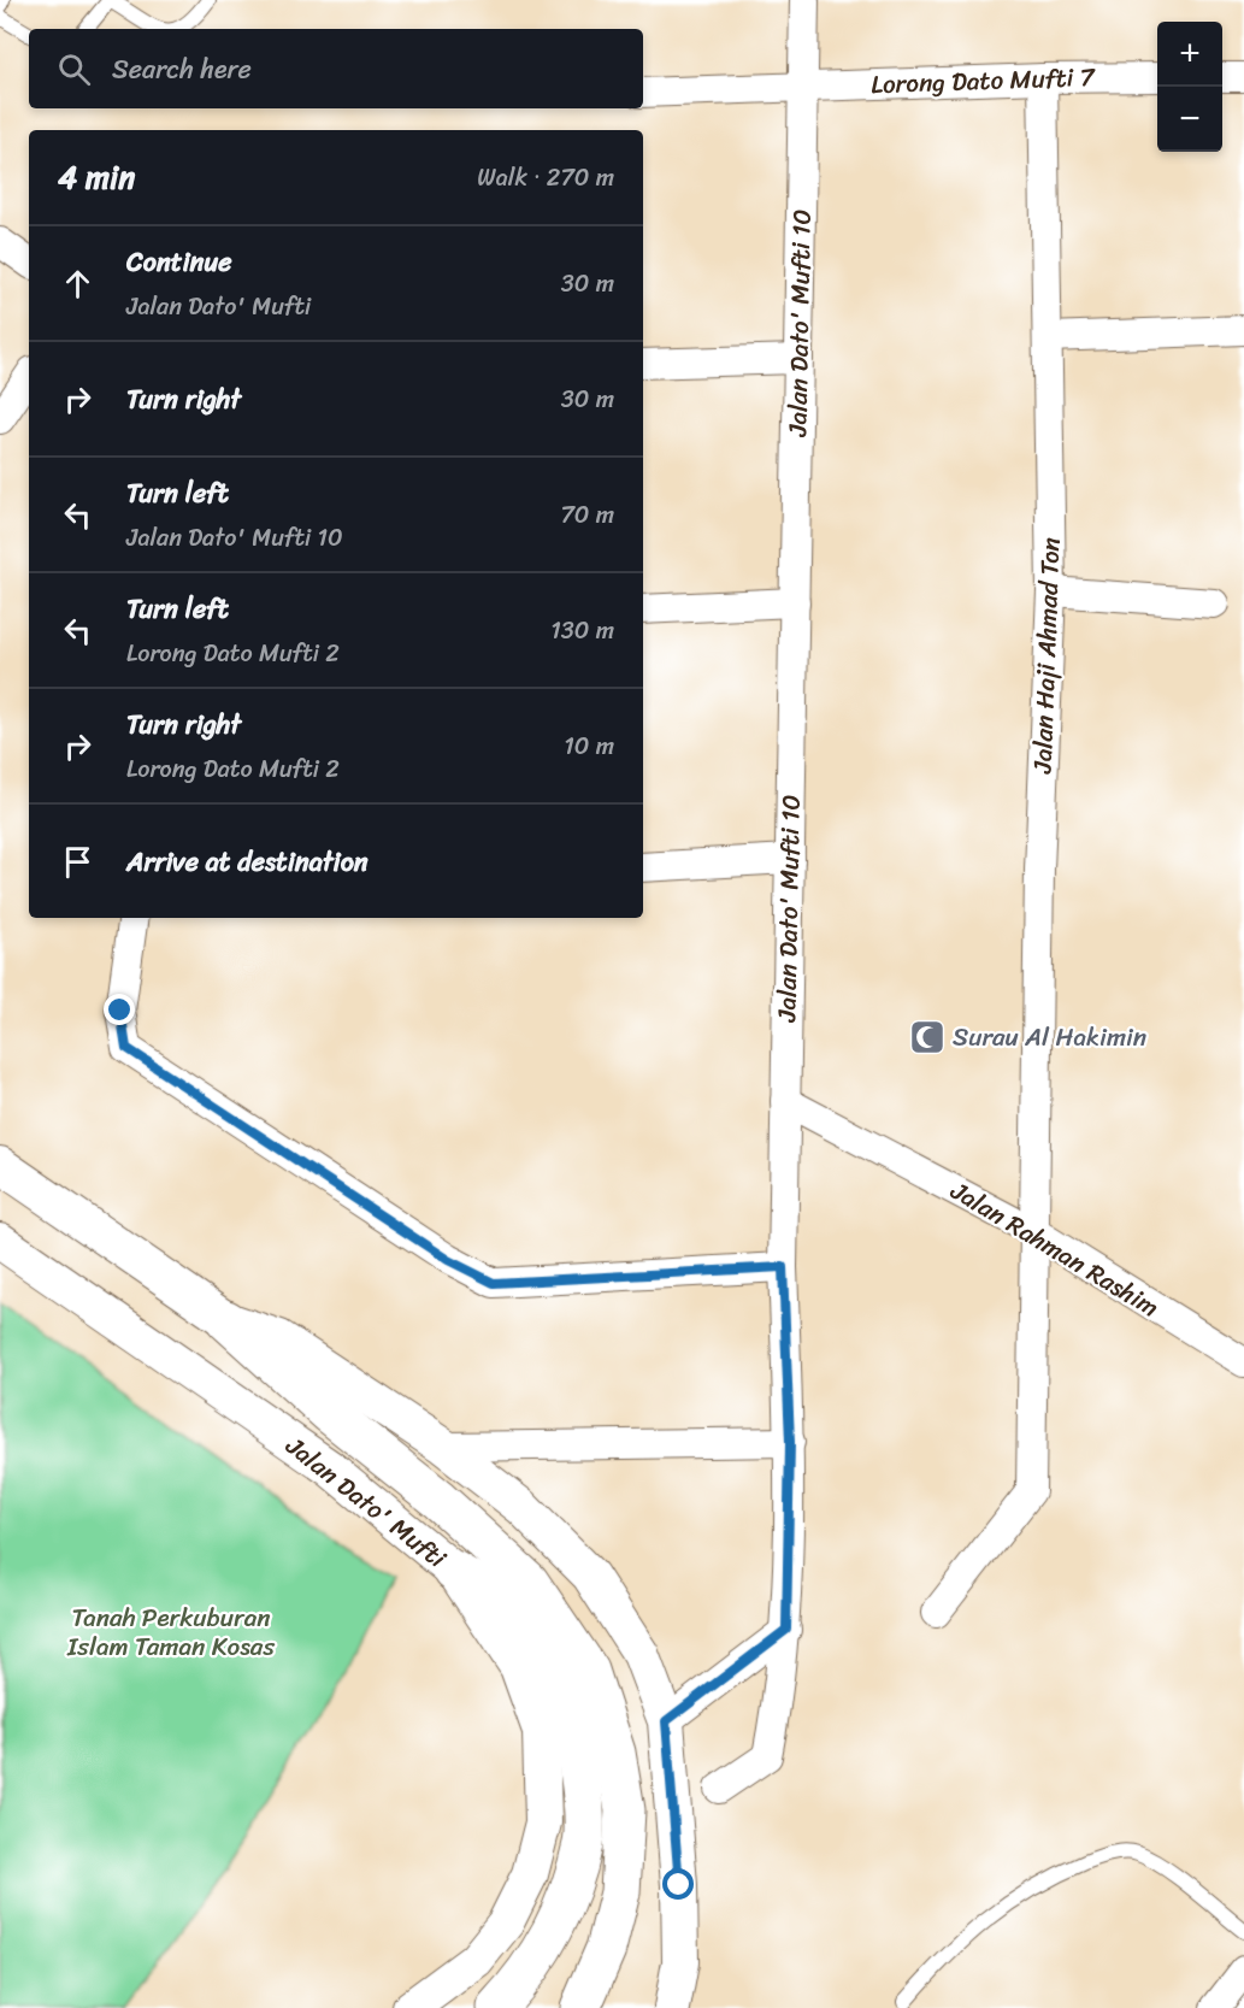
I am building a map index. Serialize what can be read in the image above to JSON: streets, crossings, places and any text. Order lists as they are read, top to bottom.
{
  "streets": {
    "street": [
      "Lorong Dato Mufti 7",
      "Jalan Dato' Mufti 10",
      "Jalan Haji Ahmad Ton",
      "Jalan Rahman Rashim",
      "Jalan Dato' Mufti"
    ]
  },
  "crossings": [
    ["Lorong Dato Mufti 7", "Jalan Dato' Mufti 10"],
    ["Lorong Dato Mufti 7", "Jalan Haji Ahmad Ton"],
    ["Jalan Dato' Mufti 10", "Jalan Rahman Rashim"],
    ["Jalan Haji Ahmad Ton", "Jalan Rahman Rashim"]
  ],
  "parks": ["Tanah Perkuburan Islam Taman Kosas"],
  "places": {
    "mosque": ["Surau Al Hakimin"]
  },
  "page": {
    "map_buttons": ["+", "−"],
    "search": "Search here",
    "heading": ["4 min", "Walk · 270 m"],
    "list": [
      ["Continue", "Jalan Dato' Mufti", "30 m"],
      ["Turn right", "30 m"],
      ["Turn left", "Jalan Dato' Mufti 10", "70 m"],
      ["Turn left", "Lorong Dato Mufti 2", "130 m"],
      ["Turn right", "Lorong Dato Mufti 2", "10 m"],
      "Arrive at destination"
    ]
  }
}
